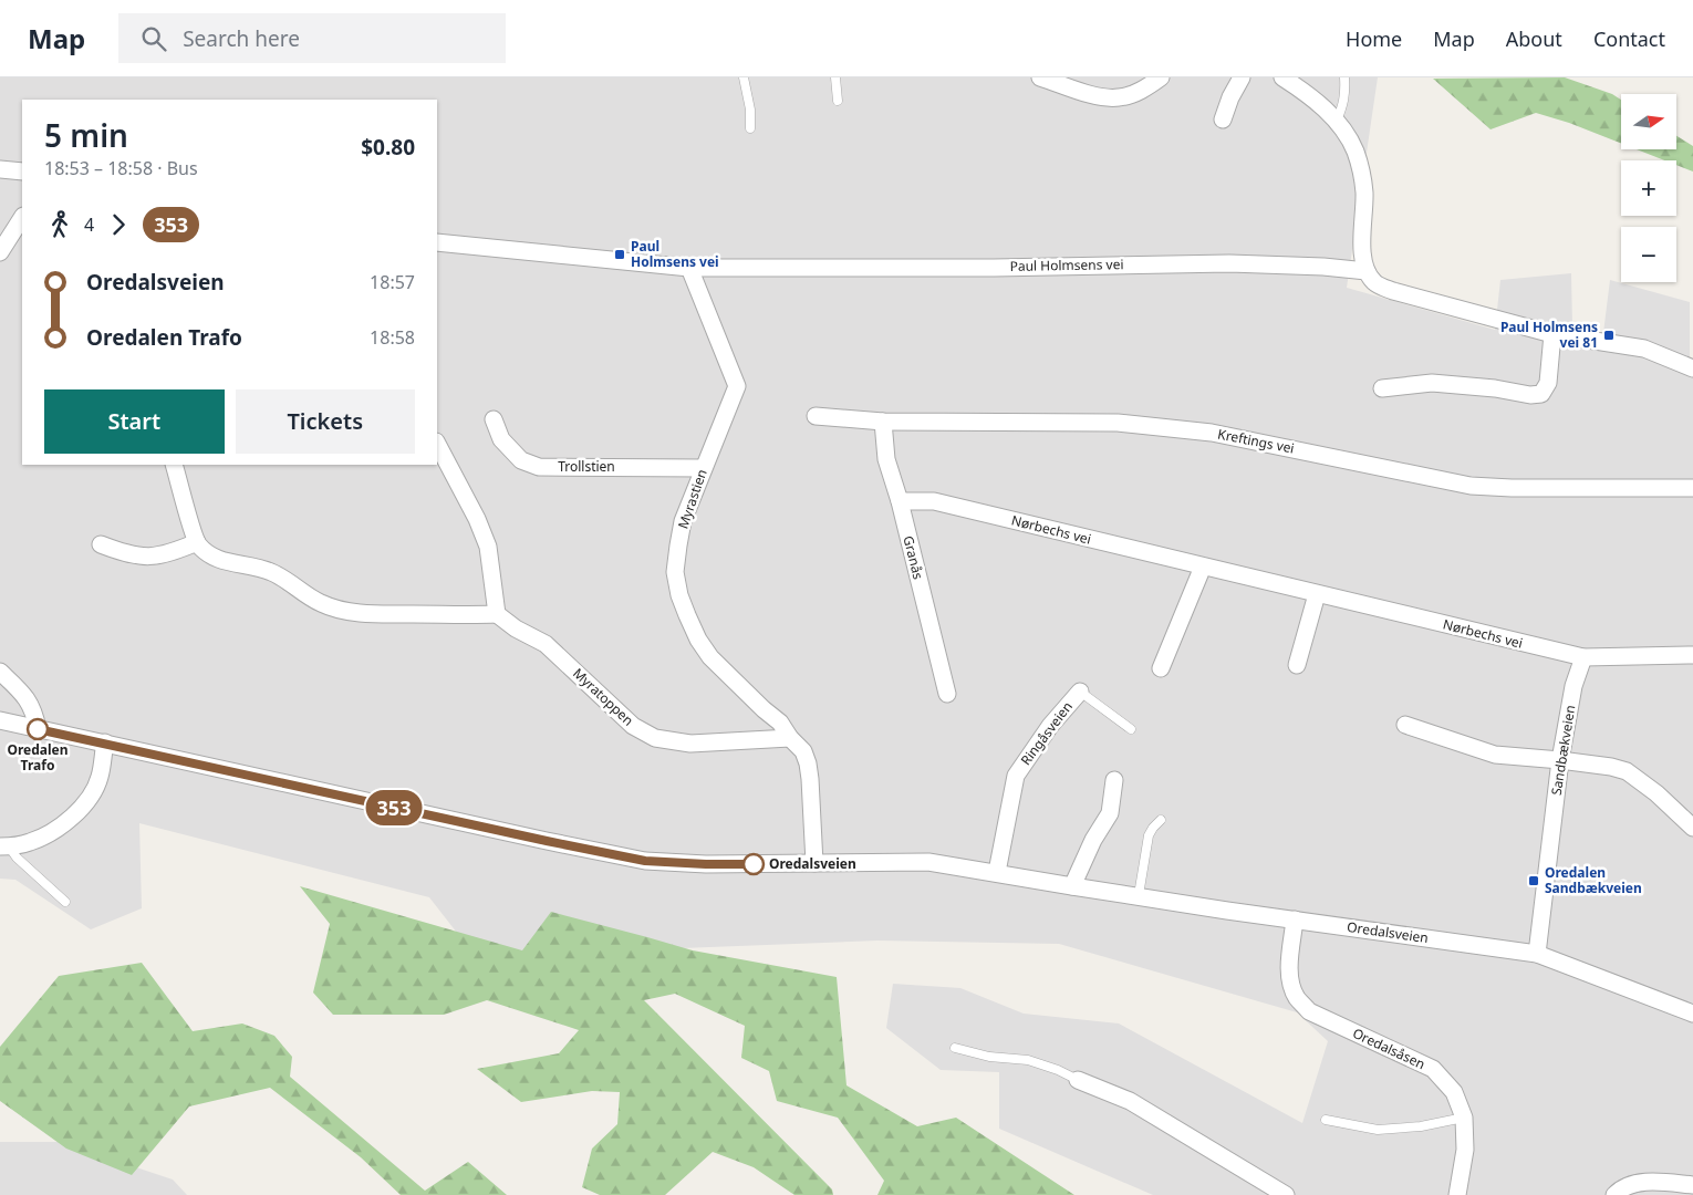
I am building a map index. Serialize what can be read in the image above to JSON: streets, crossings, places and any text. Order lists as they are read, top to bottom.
{
  "streets": {
    "street": [
      "Paul Holmsens vei",
      "Kreftings vei",
      "Trollstien",
      "Myrastien",
      "Nørbechs vei",
      "Granås",
      "Myratoppen",
      "Ringåsveien",
      "Sandbækveien",
      "Oredalsveien",
      "Oredalsåsen"
    ]
  },
  "crossings": [
    ["Paul Holmsens vei", "Myrastien"],
    ["Kreftings vei", "Granås"],
    ["Trollstien", "Myrastien"],
    ["Myrastien", "Myratoppen"],
    ["Myrastien", "Oredalsveien"],
    ["Nørbechs vei", "Granås"],
    ["Nørbechs vei", "Sandbækveien"],
    ["Ringåsveien", "Oredalsveien"],
    ["Sandbækveien", "Oredalsveien"],
    ["Oredalsveien", "Oredalsåsen"]
  ],
  "places": {
    "transit": ["Paul Holmsens vei", "Paul Holmsens vei 81", "Oredalen Sandbækveien"],
    "other": ["Oredalen Trafo", "Oredalsveien"]
  },
  "lines": ["bus line 353"],
  "north": "right",
  "page": {
    "header": "Map",
    "search": "Search here",
    "nav": [
      "Home",
      "Map",
      "About",
      "Contact"
    ],
    "on_map": "353",
    "map_buttons": ["+", "−"],
    "heading": ["5 min", "18:53 – 18:58 · Bus", "$0.80"],
    "legs": ["4", "353"],
    "list": [
      {
        "name": "Oredalsveien",
        "value": "18:57"
      },
      {
        "name": "Oredalen Trafo",
        "value": "18:58"
      }
    ],
    "buttons": ["Start", "Tickets"]
  }
}
